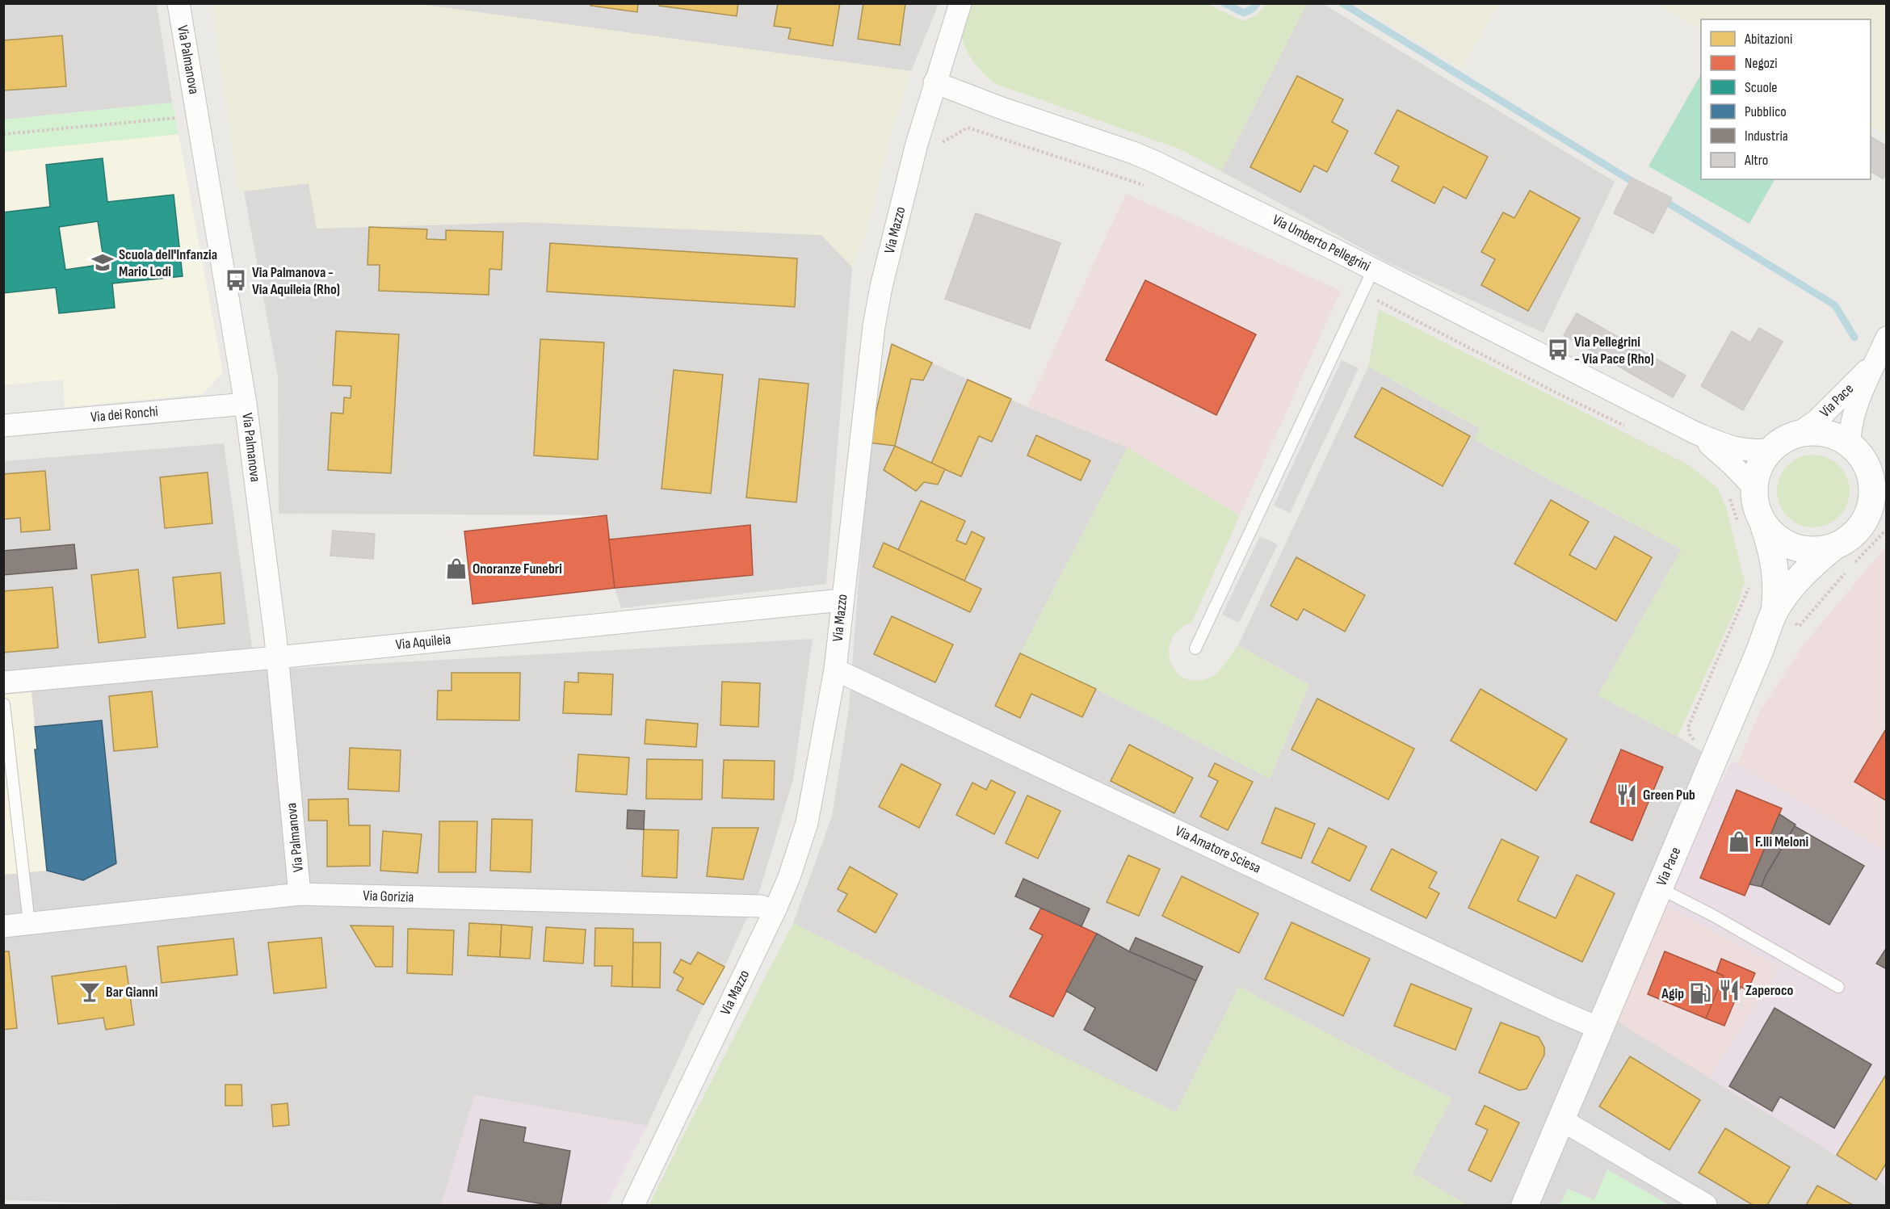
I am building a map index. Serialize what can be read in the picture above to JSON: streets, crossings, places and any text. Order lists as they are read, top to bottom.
{
  "streets": {
    "street": [
      "Via Palmanova",
      "Via Mazzo",
      "Via Umberto Pellegrini",
      "Via Pace",
      "Via dei Ronchi",
      "Via Aquileia",
      "Via Amatore Sciesa",
      "Via Gorizia"
    ]
  },
  "crossings": [
    ["Via Palmanova", "Via dei Ronchi"],
    ["Via Palmanova", "Via Aquileia"],
    ["Via Palmanova", "Via Gorizia"],
    ["Via Mazzo", "Via Umberto Pellegrini"],
    ["Via Mazzo", "Via Aquileia"],
    ["Via Mazzo", "Via Amatore Sciesa"],
    ["Via Mazzo", "Via Gorizia"],
    ["Via Pace", "Via Amatore Sciesa"]
  ],
  "places": {
    "school or university": ["Scuola dell'Infanzia Mario Lodi"],
    "bus stop": ["Via Palmanova - Via Aquileia (Rho)", "Via Pellegrini - Via Pace (Rho)"],
    "shop": ["Onoranze Funebri", "F.lli Meloni"],
    "restaurant": ["Green Pub", "Zaperoco"],
    "bar": ["Bar Gianni"],
    "fuel station": ["Agip"]
  },
  "legend": [
    "Abitazioni",
    "Negozi",
    "Scuole",
    "Pubblico",
    "Industria",
    "Altro"
  ]
}
